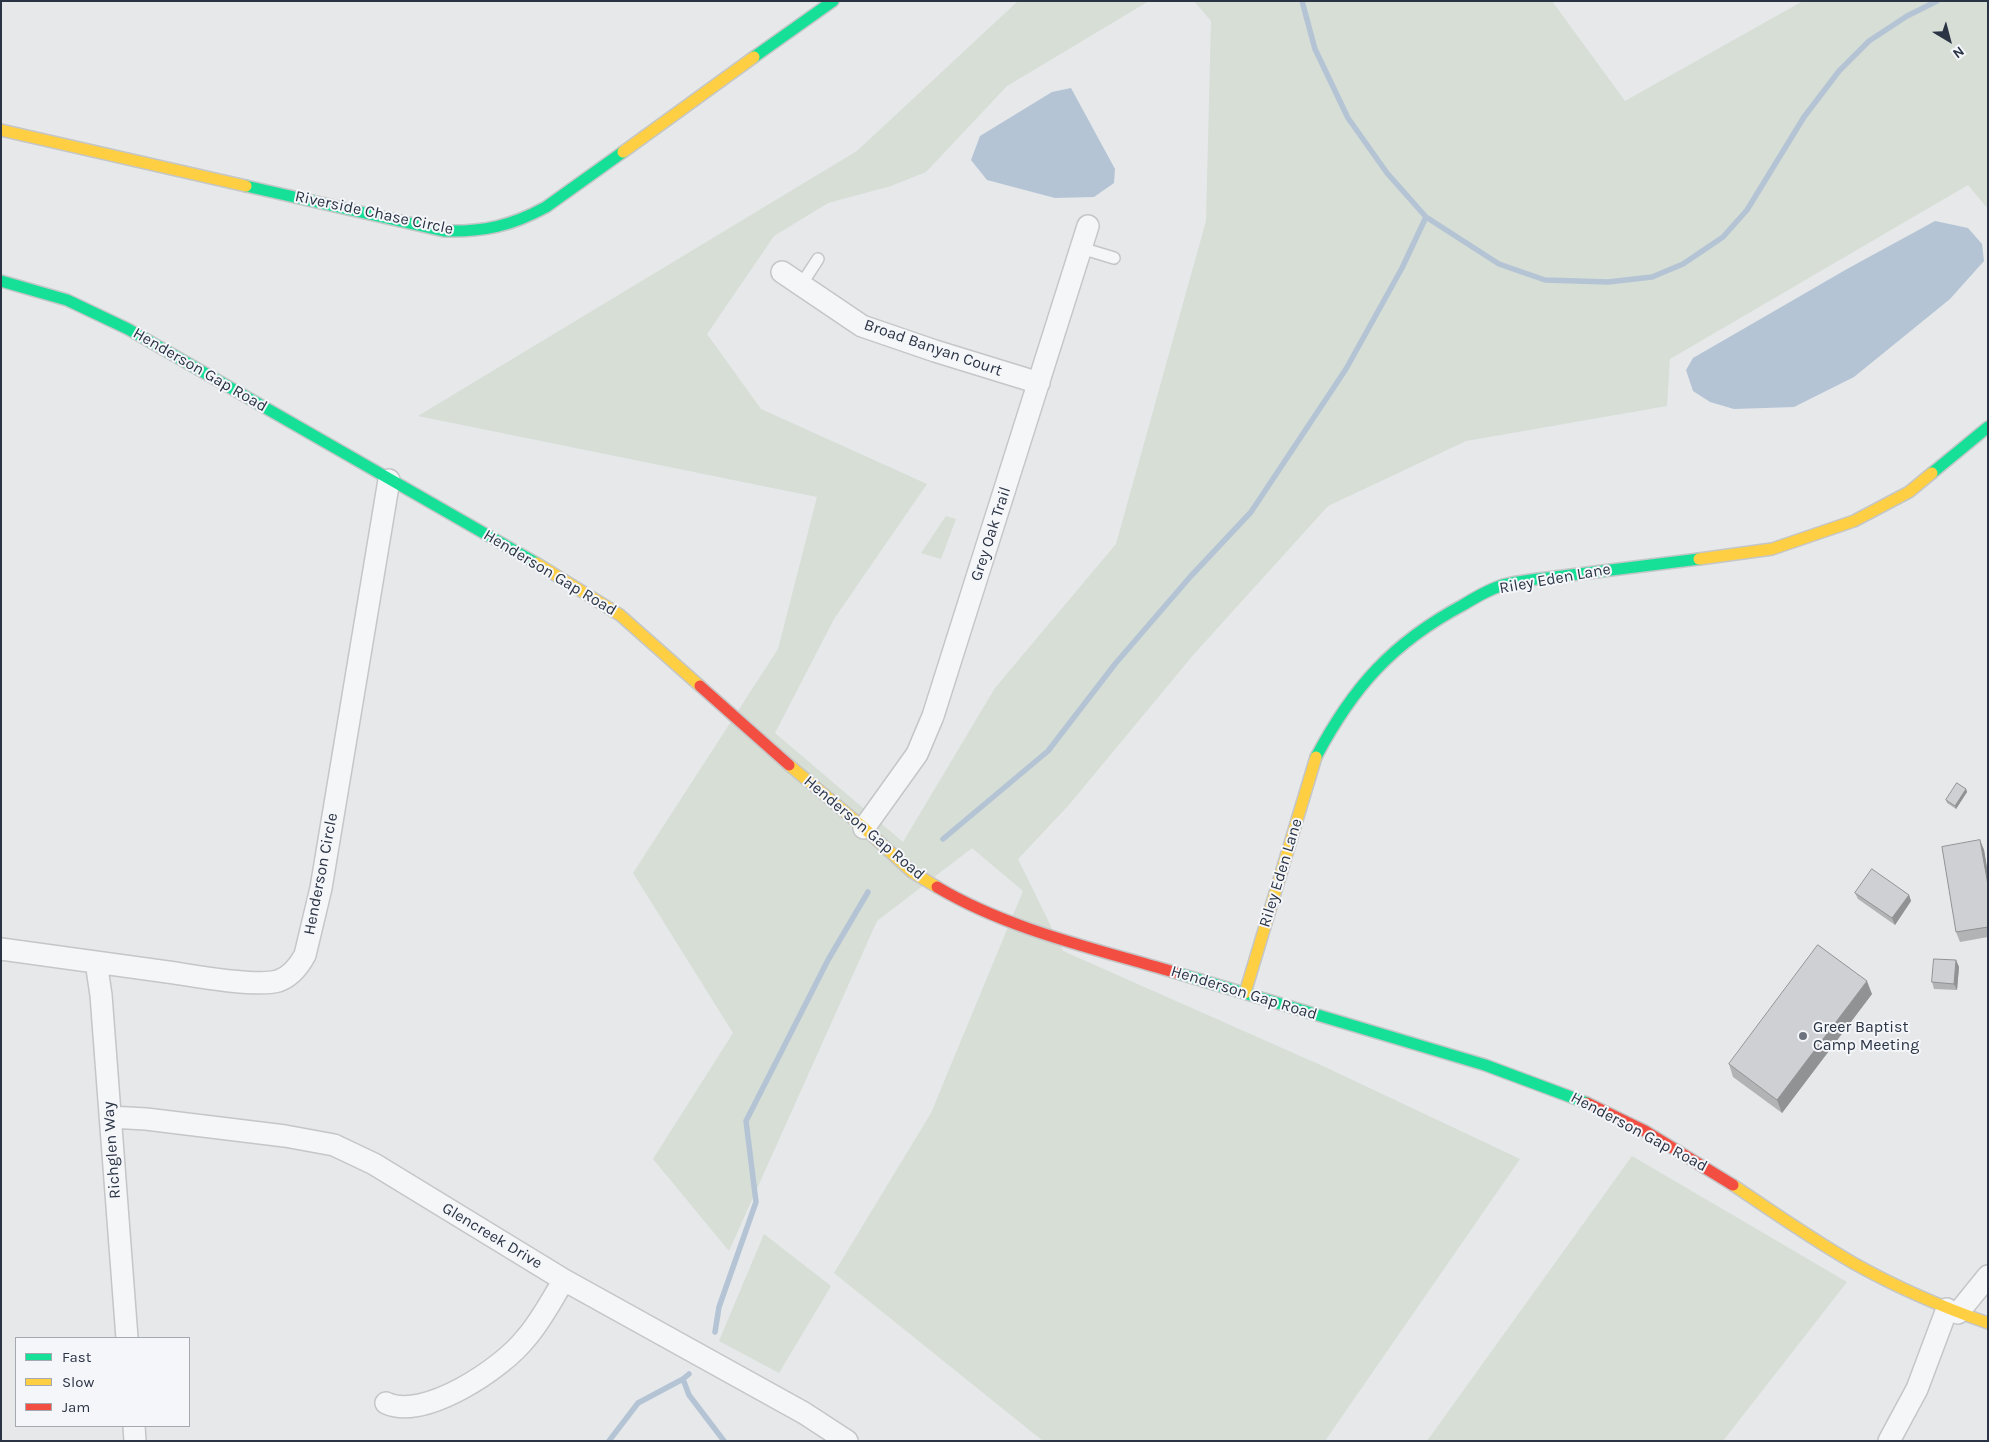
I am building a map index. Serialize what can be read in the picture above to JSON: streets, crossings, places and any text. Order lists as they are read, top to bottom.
{
  "streets": {
    "street": [
      "Riverside Chase Circle",
      "Broad Banyan Court",
      "Henderson Gap Road",
      "Grey Oak Trail",
      "Riley Eden Lane",
      "Henderson Circle",
      "Richglen Way",
      "Glencreek Drive"
    ]
  },
  "crossings": [
    ["Broad Banyan Court", "Grey Oak Trail"],
    ["Henderson Gap Road", "Grey Oak Trail"],
    ["Henderson Gap Road", "Riley Eden Lane"],
    ["Henderson Gap Road", "Henderson Circle"],
    ["Henderson Circle", "Richglen Way"],
    ["Richglen Way", "Glencreek Drive"]
  ],
  "places": ["Greer Baptist Camp Meeting"],
  "legend": ["Fast", "Slow", "Jam"],
  "north": "bottom right"
}
